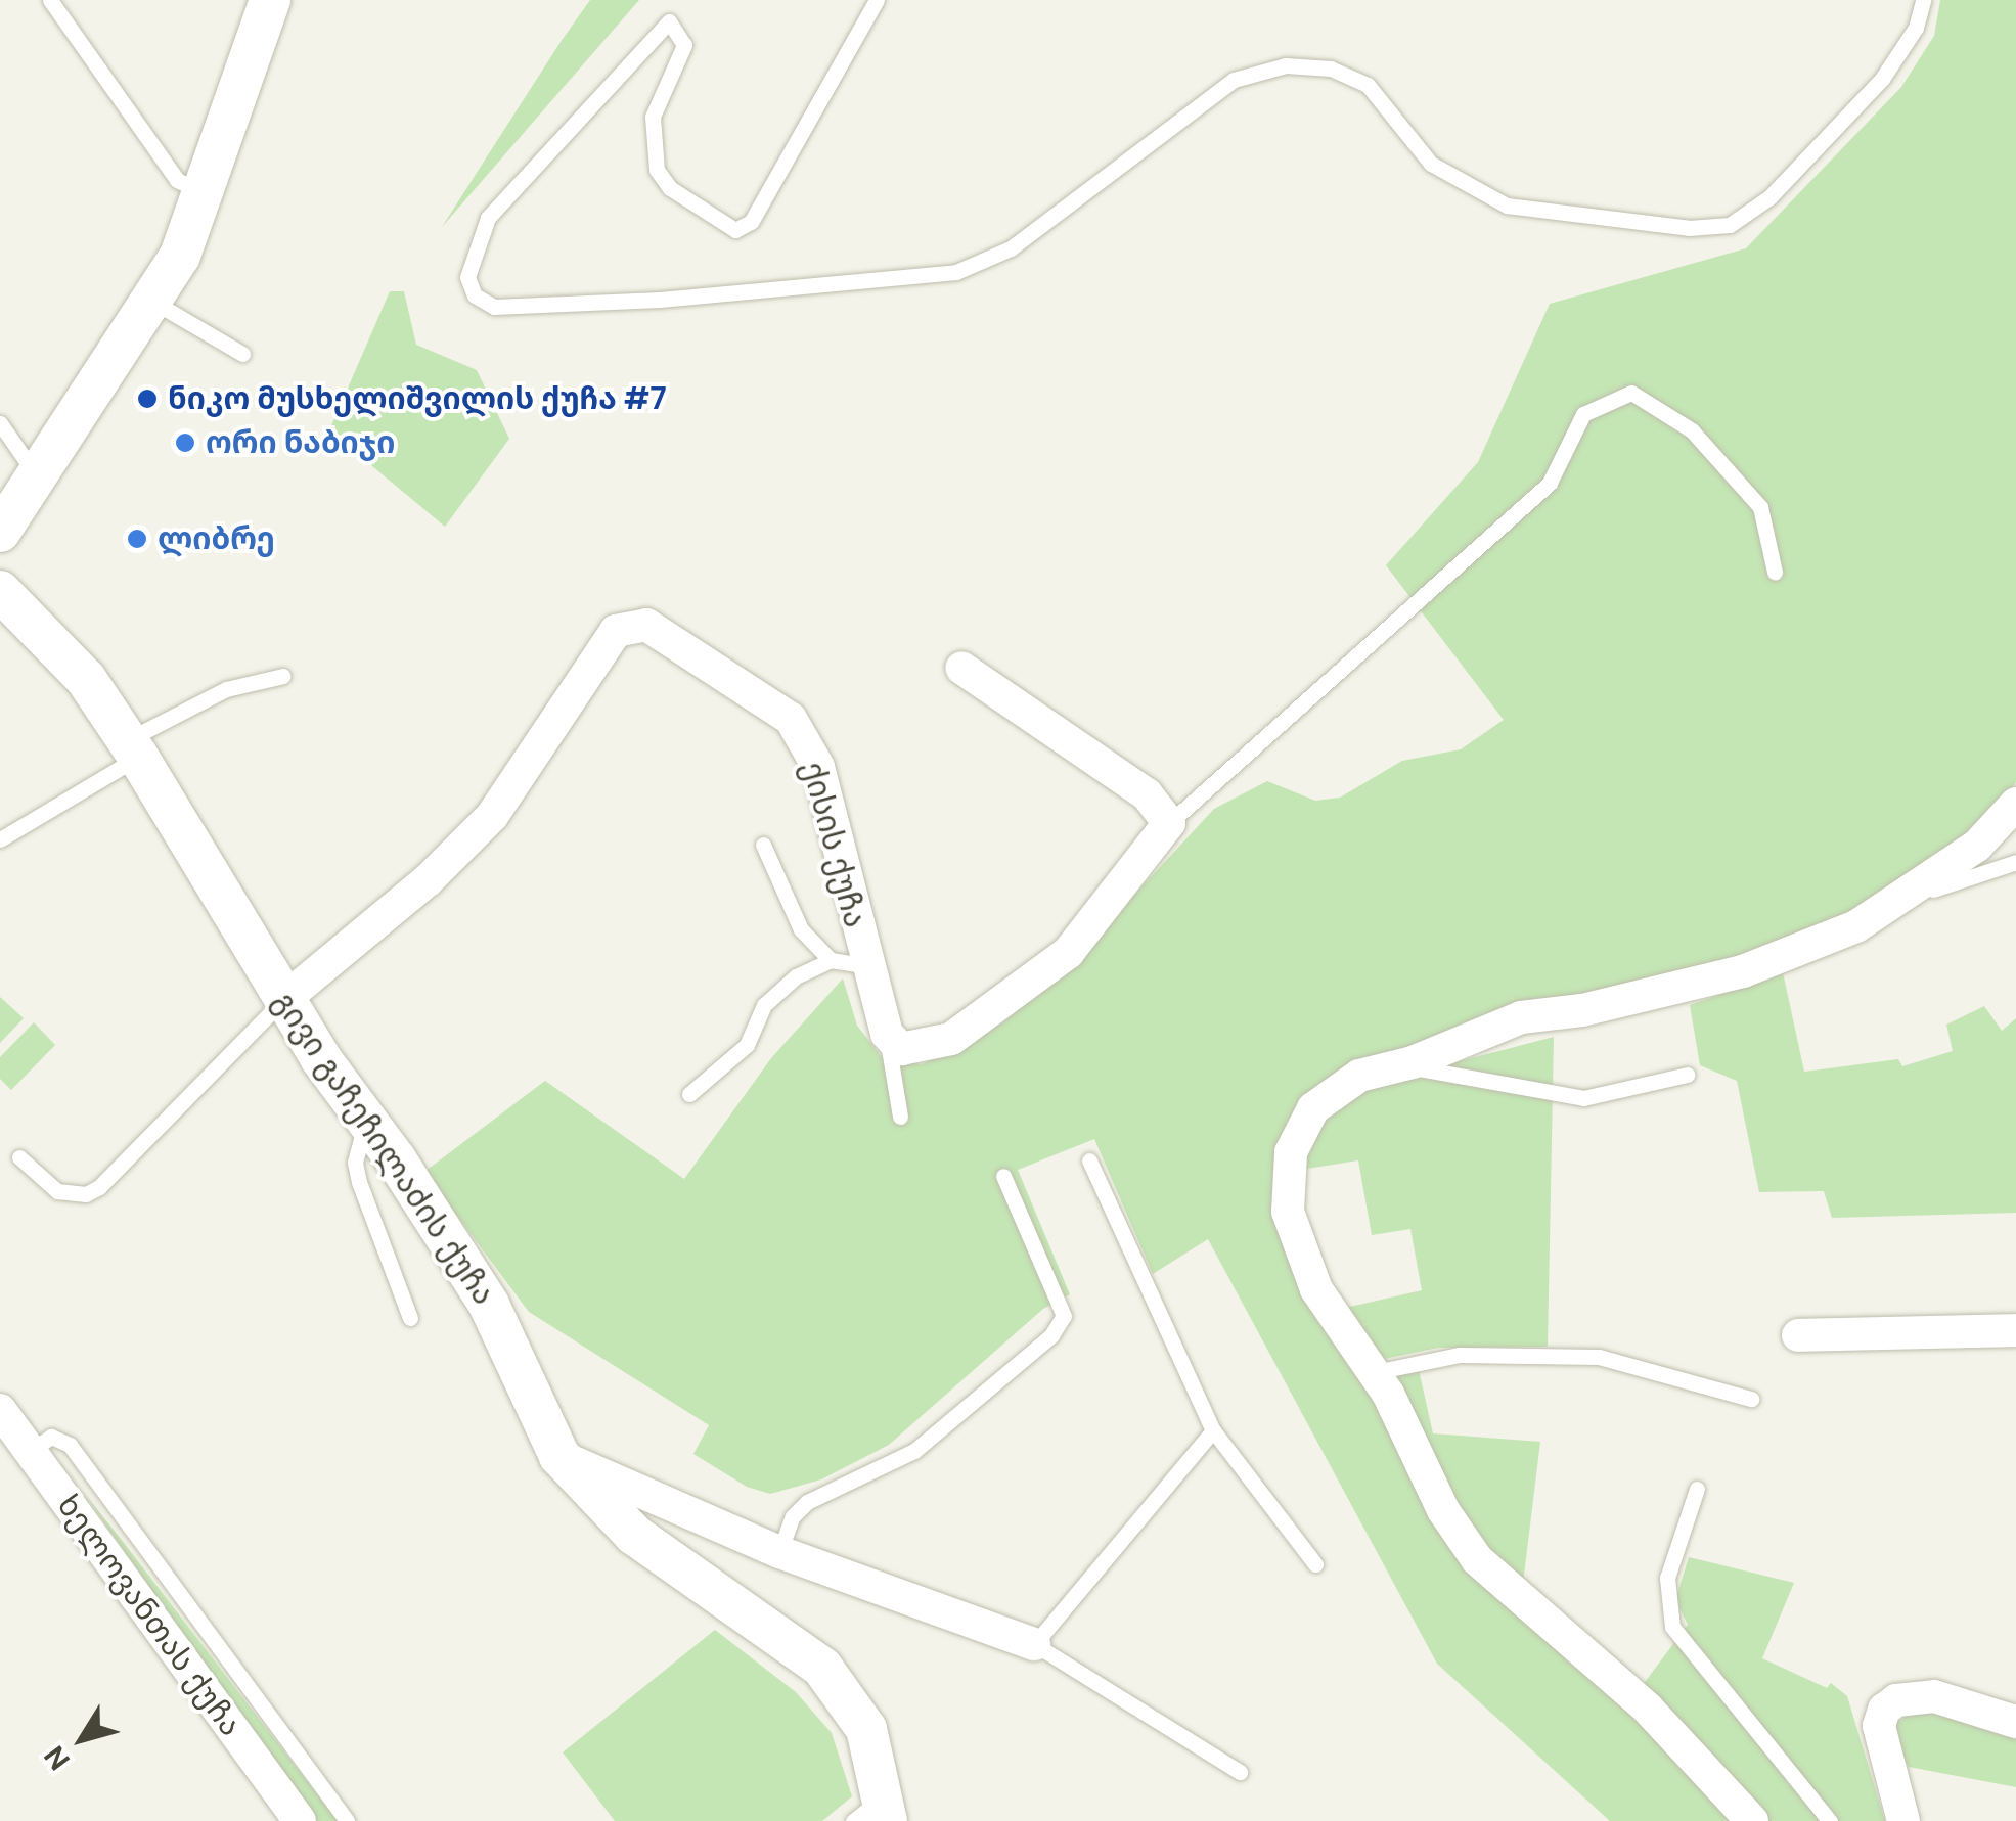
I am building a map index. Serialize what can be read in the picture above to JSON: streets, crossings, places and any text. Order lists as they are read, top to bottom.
{
  "streets": {
    "street": ["ქისის ქუჩა", "გივი გაჩეჩილაძის ქუჩა", "ხელოვანთას ქუჩა"]
  },
  "crossings": [
    ["ქისის ქუჩა", "გივი გაჩეჩილაძის ქუჩა"]
  ],
  "places": ["ნიკო მუსხელიშვილის ქუჩა #7", "ორი ნაბიჯი", "ლიბრე"],
  "north": "bottom left"
}
